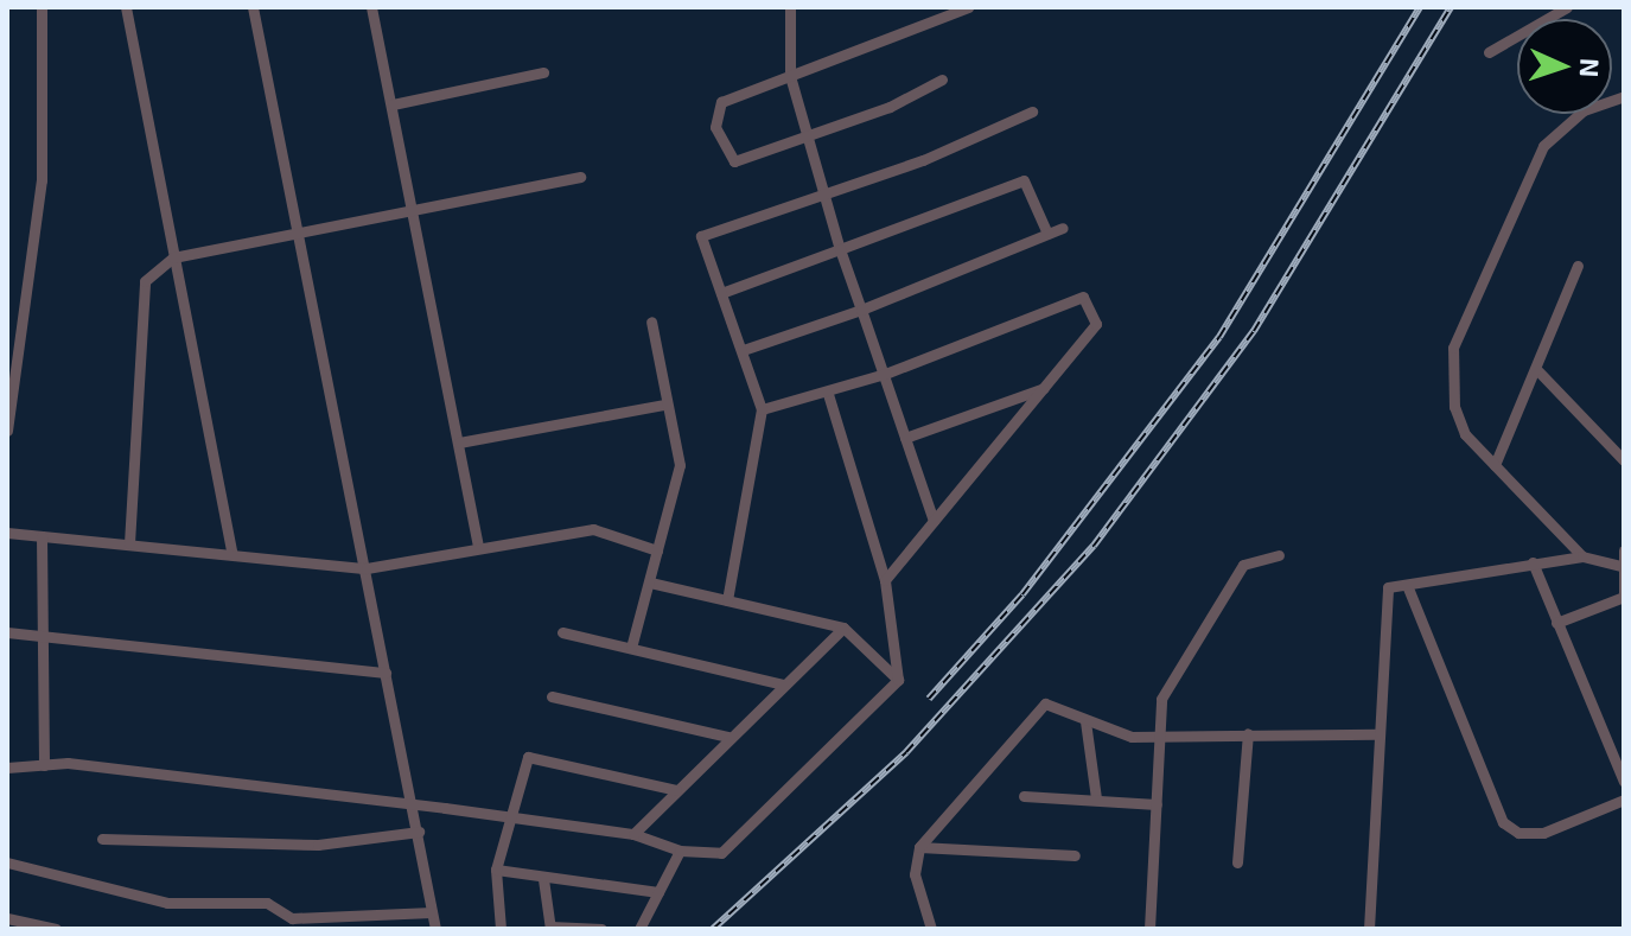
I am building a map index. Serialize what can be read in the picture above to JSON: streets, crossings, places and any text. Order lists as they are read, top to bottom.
{
  "north": "right"
}
